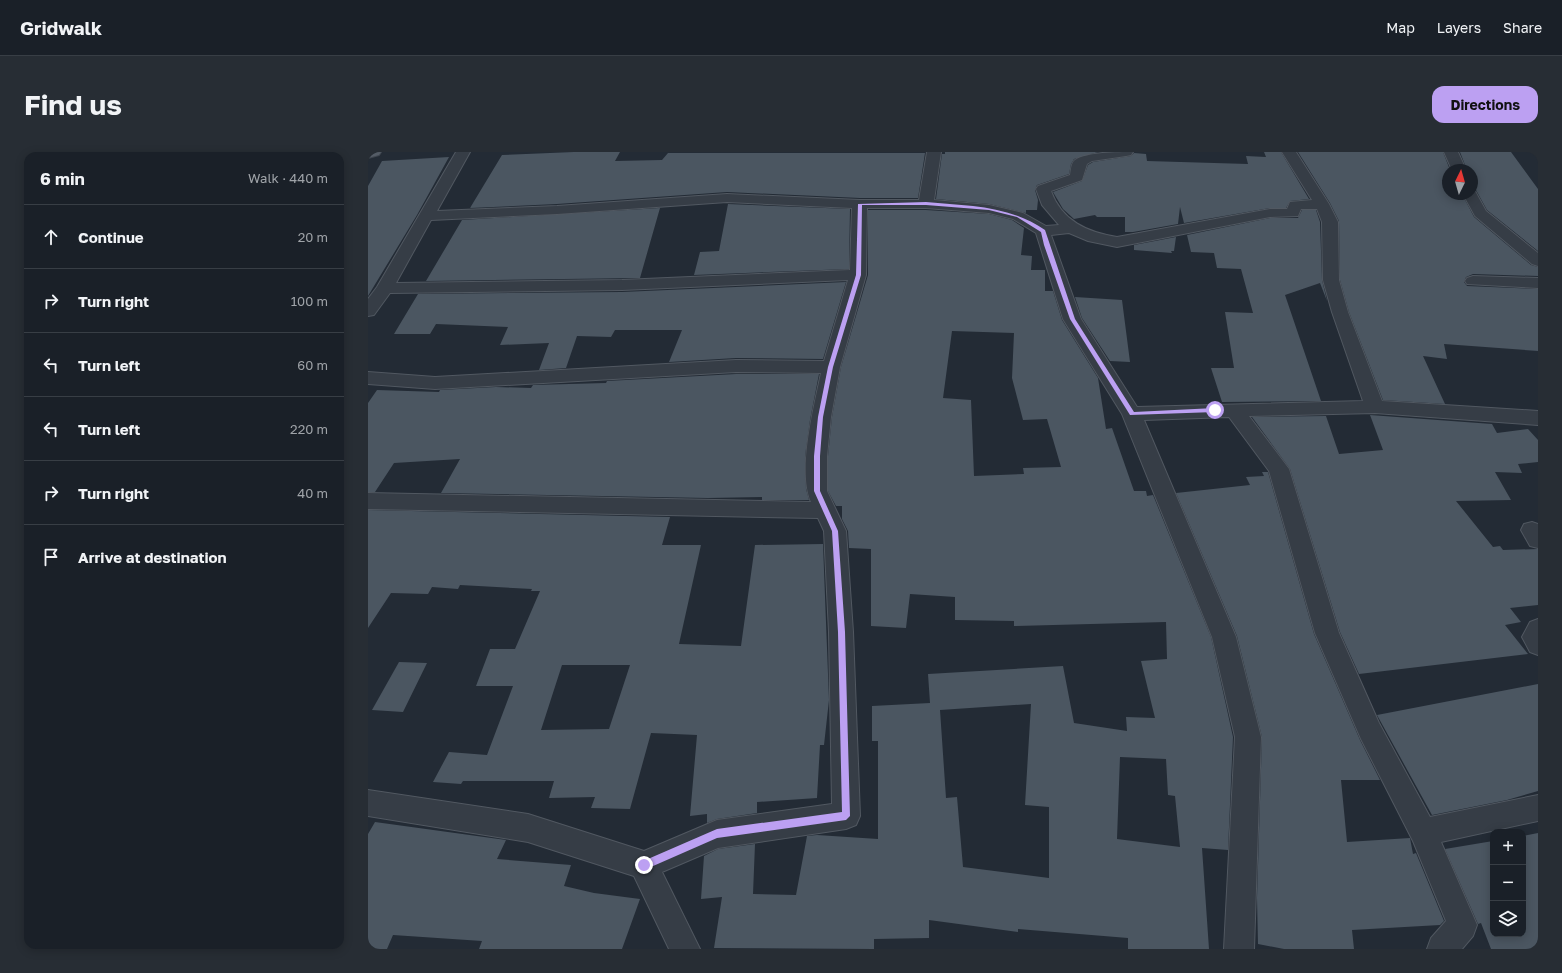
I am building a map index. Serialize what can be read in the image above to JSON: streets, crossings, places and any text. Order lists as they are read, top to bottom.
{
  "north": "top",
  "page": {
    "header": "Gridwalk",
    "nav": ["Map", "Layers", "Share"],
    "buttons": "Directions",
    "title": "Find us",
    "heading": ["6 min", "Walk · 440 m"],
    "list": [
      ["Continue", "20 m"],
      ["Turn right", "100 m"],
      ["Turn left", "60 m"],
      ["Turn left", "220 m"],
      ["Turn right", "40 m"],
      "Arrive at destination"
    ],
    "map_buttons": ["+", "−"]
  }
}
